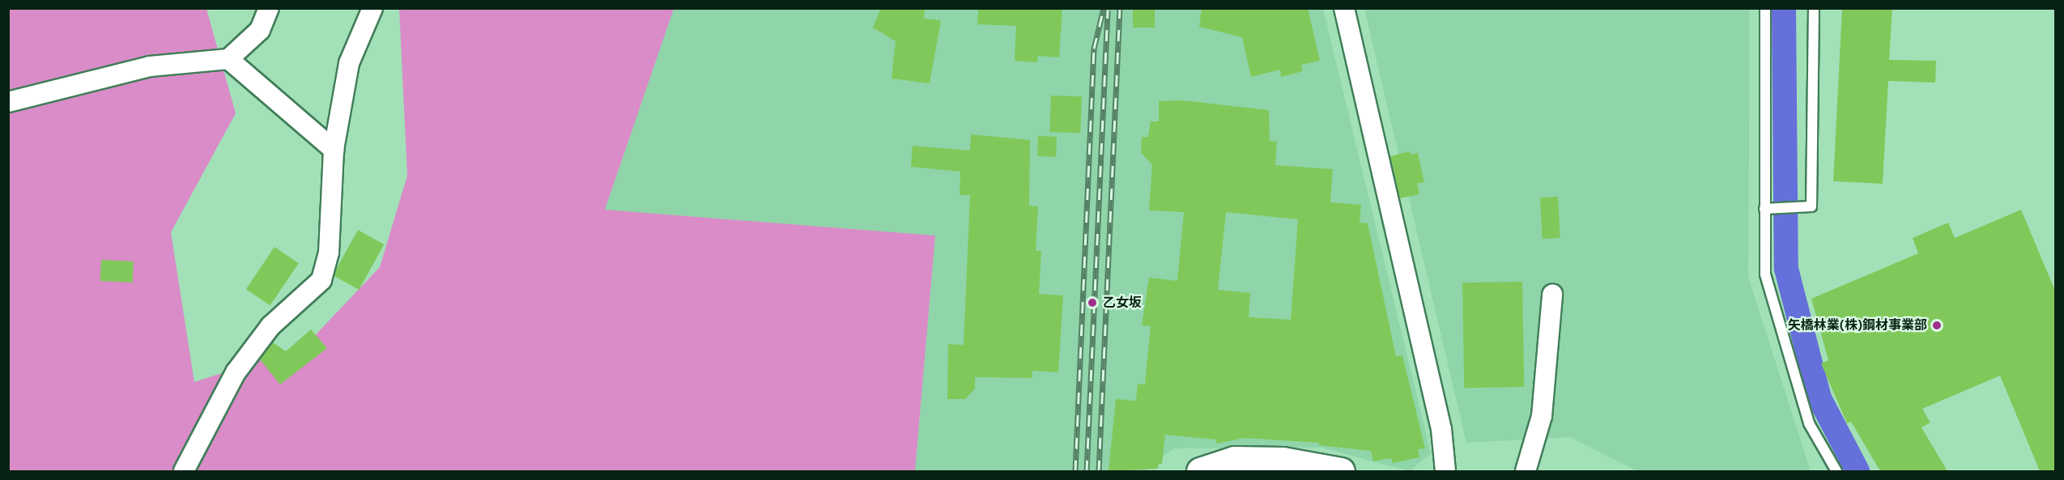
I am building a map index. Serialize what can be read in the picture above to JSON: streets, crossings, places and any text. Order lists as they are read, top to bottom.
{
  "places": ["乙女坂", "矢橋林業(株)鋼材事業部"]
}
